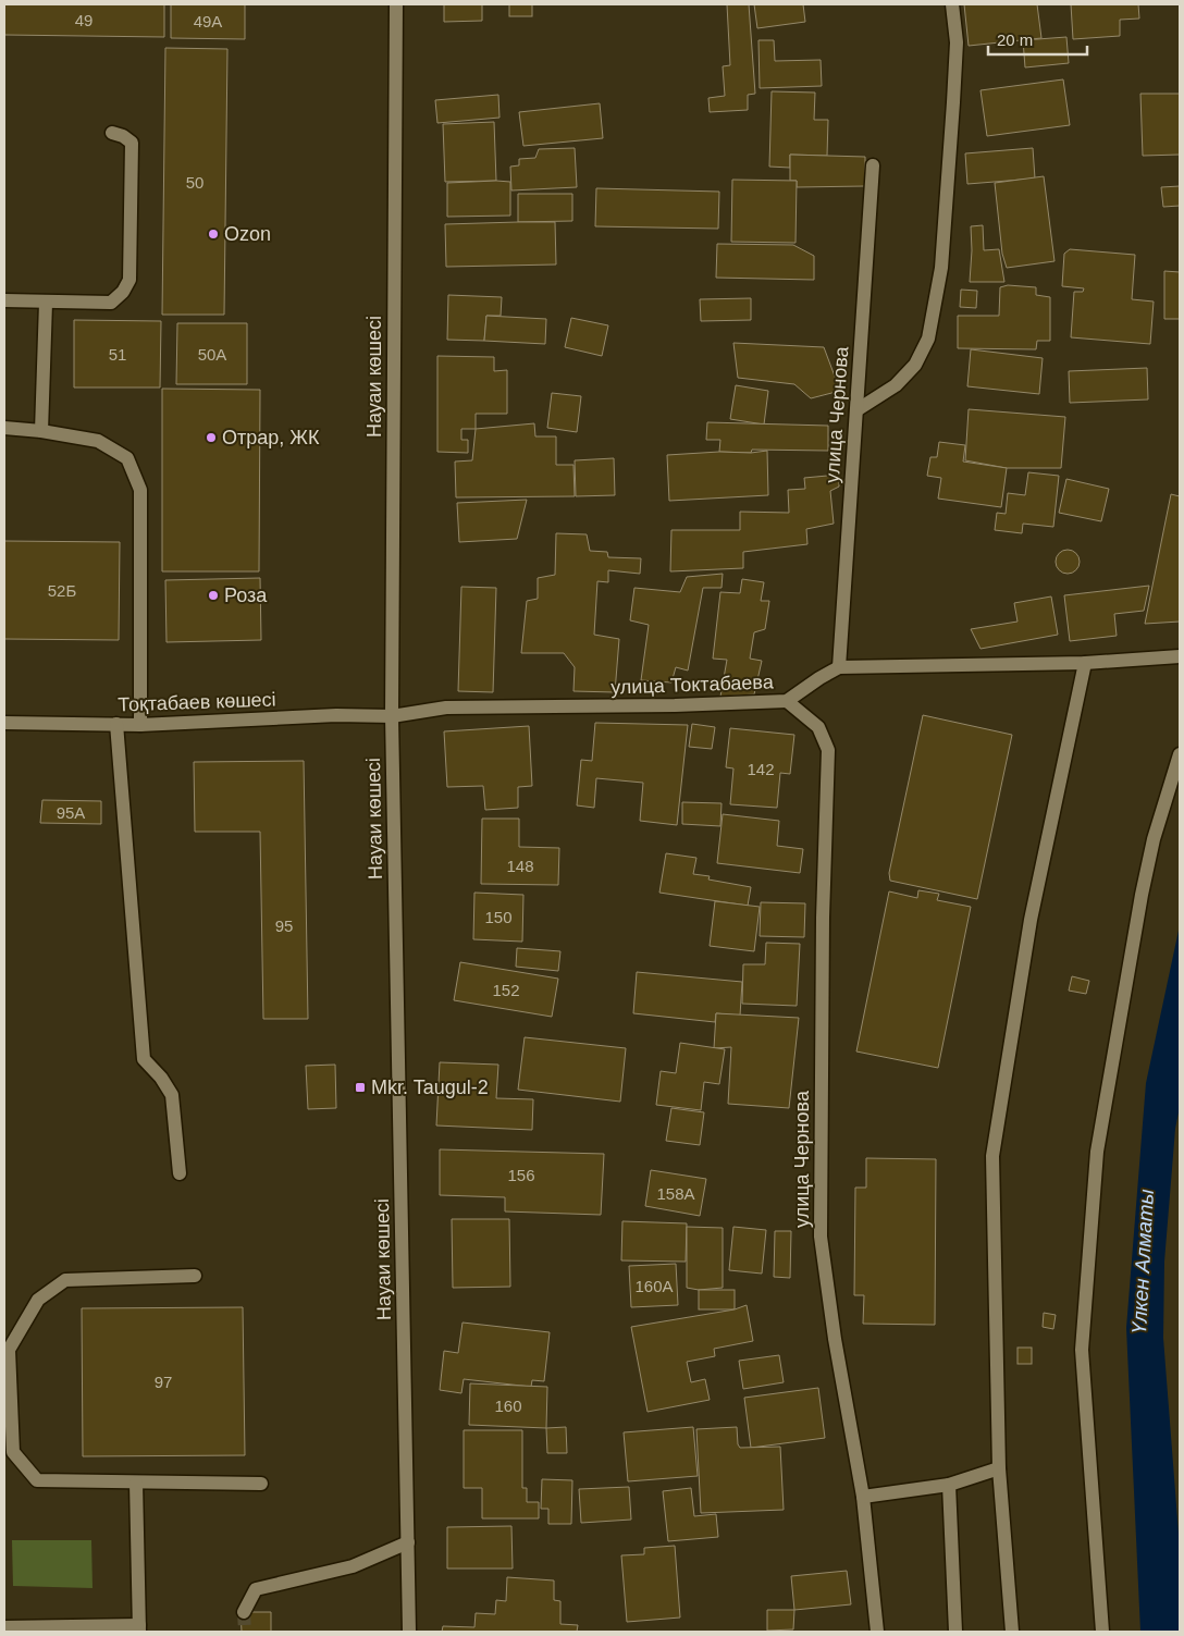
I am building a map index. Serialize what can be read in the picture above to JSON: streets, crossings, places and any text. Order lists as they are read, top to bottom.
{
  "streets": {
    "street": [
      "Науаи көшесі",
      "улица Чернова",
      "улица Токтабаева",
      "Тоқтабаев көшесі"
    ]
  },
  "crossings": [
    ["Науаи көшесі", "улица Токтабаева"],
    ["Науаи көшесі", "Тоқтабаев көшесі"],
    ["улица Чернова", "улица Токтабаева"],
    ["улица Токтабаева", "Тоқтабаев көшесі"]
  ],
  "water": ["Үлкен Алматы"],
  "places": {
    "other": ["Ozon", "Отрар, ЖК", "Роза"],
    "transit": ["Mkr. Taugul-2"]
  },
  "house_numbers": [
    "49",
    "49А",
    "50",
    "51",
    "50А",
    "52Б",
    "142",
    "95А",
    "148",
    "150",
    "95",
    "152",
    "156",
    "158А",
    "160А",
    "97",
    "160"
  ],
  "scale_bar": "20 m"
}
